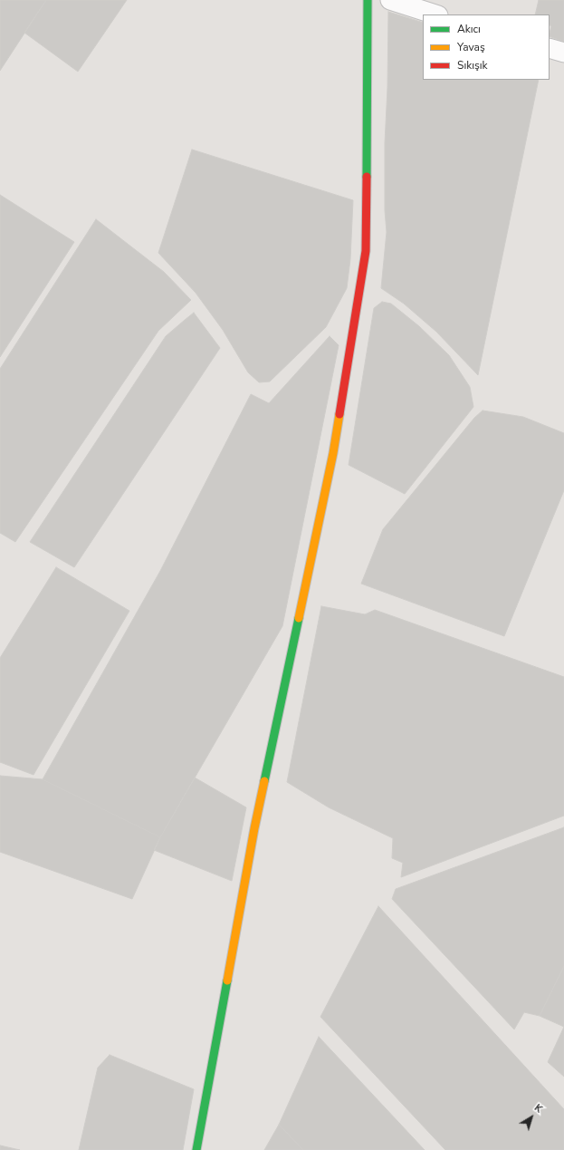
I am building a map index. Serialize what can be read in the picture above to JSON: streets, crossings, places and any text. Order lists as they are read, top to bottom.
{
  "legend": ["Akıcı", "Yavaş", "Sıkışık"],
  "north": "top right"
}
